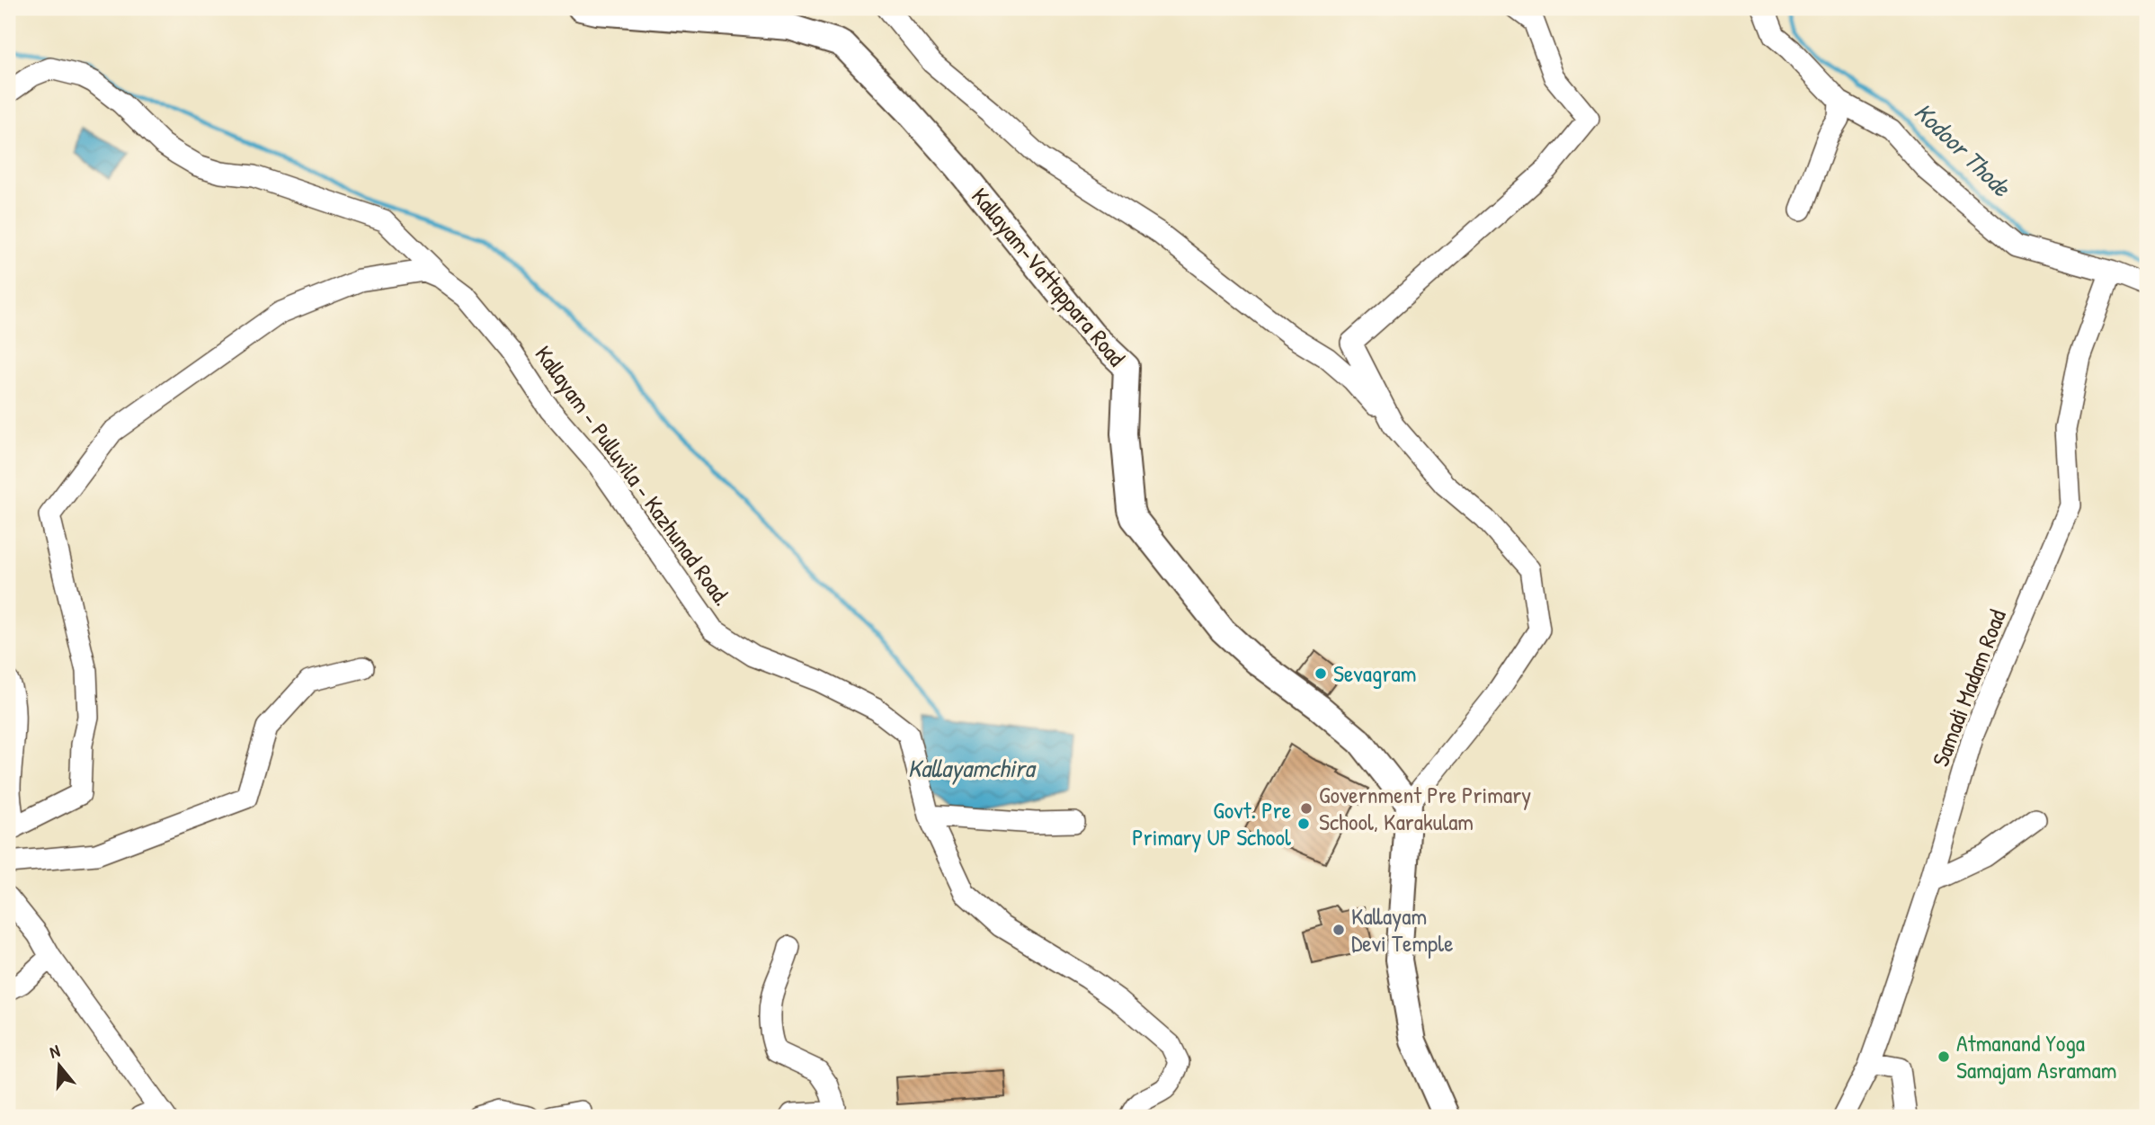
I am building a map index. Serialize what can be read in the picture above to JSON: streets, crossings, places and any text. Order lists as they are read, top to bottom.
{
  "streets": {
    "street": ["Kallayam-Vattappara Road", "Kallayam - Pulluvila - Kazhunad Road.", "Samadi Madam Road"]
  },
  "water": ["Kodoor Thode", "Kallayamchira"],
  "places": [
    "Sevagram",
    "Government Pre Primary School, Karakulam",
    "Govt. Pre Primary UP School",
    "Kallayam Devi Temple",
    "Atmanand Yoga Samajam Asramam"
  ],
  "north": "top"
}
